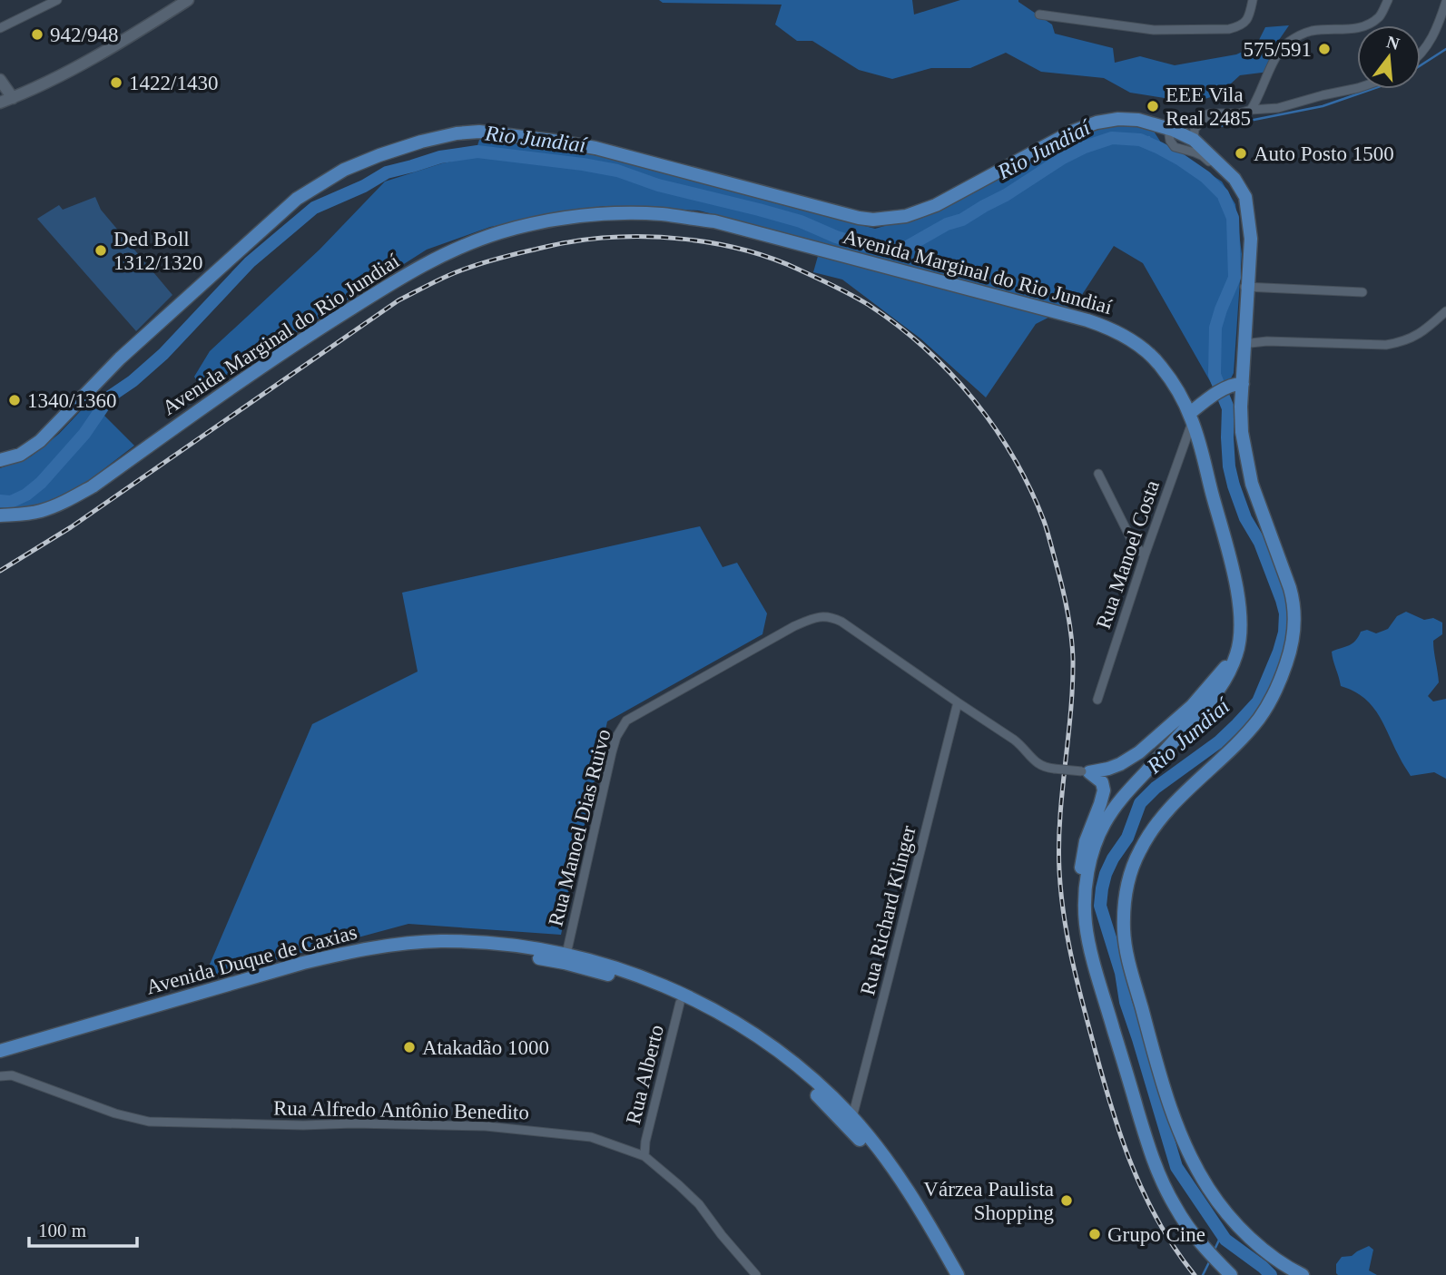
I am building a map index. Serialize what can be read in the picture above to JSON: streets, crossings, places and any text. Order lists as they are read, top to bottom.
{
  "streets": {
    "main road": ["Avenida Marginal do Rio Jundiaí", "Avenida Duque de Caxias"],
    "street": [
      "Rua Manoel Costa",
      "Rua Manoel Dias Ruivo",
      "Rua Richard Klinger",
      "Rua Alberto",
      "Rua Alfredo Antônio Benedito"
    ]
  },
  "crossings": [
    ["Avenida Marginal do Rio Jundiaí", "Rua Manoel Costa"],
    ["Rua Manoel Dias Ruivo", "Rua Richard Klinger"],
    ["Rua Manoel Dias Ruivo", "Avenida Duque de Caxias"],
    ["Rua Richard Klinger", "Avenida Duque de Caxias"],
    ["Avenida Duque de Caxias", "Rua Alberto"],
    ["Rua Alberto", "Rua Alfredo Antônio Benedito"]
  ],
  "water": ["Rio Jundiaí"],
  "places": [
    "942/948",
    "575/591",
    "1422/1430",
    "EEE Vila Real 2485",
    "Auto Posto 1500",
    "Ded Boll 1312/1320",
    "1340/1360",
    "Atakadão 1000",
    "Várzea Paulista Shopping",
    "Grupo Cine"
  ],
  "scale_bar": "100 m",
  "north": "top"
}
